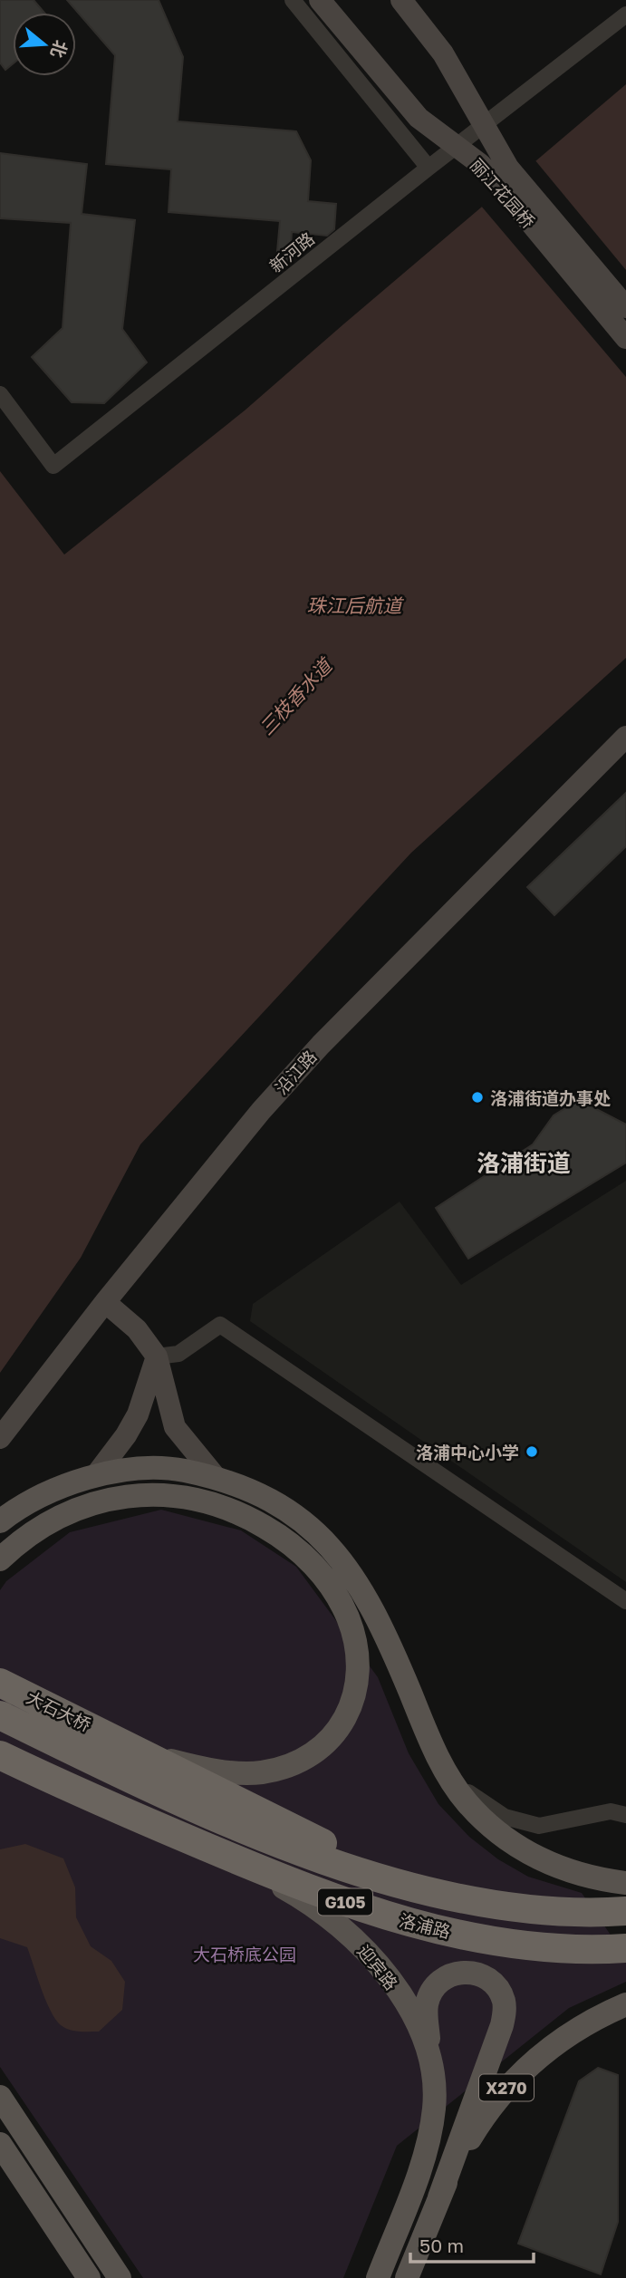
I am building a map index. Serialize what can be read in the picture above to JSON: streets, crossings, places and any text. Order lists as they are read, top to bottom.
{
  "streets": {
    "highway": ["大石大桥", "G105", "洛浦路"],
    "main road": ["迎宾路", "X270"],
    "street": ["丽江花园桥", "新河路", "沿江路"]
  },
  "crossings": [
    ["大石大桥", "洛浦路"],
    ["G105", "洛浦路"],
    ["G105", "迎宾路"],
    ["洛浦路", "迎宾路"]
  ],
  "districts": ["洛浦街道"],
  "water": ["珠江后航道", "三枝香水道"],
  "parks": ["大石桥底公园"],
  "places": ["洛浦街道办事处", "洛浦中心小学"],
  "scale_bar": "50 m",
  "north": "right"
}
